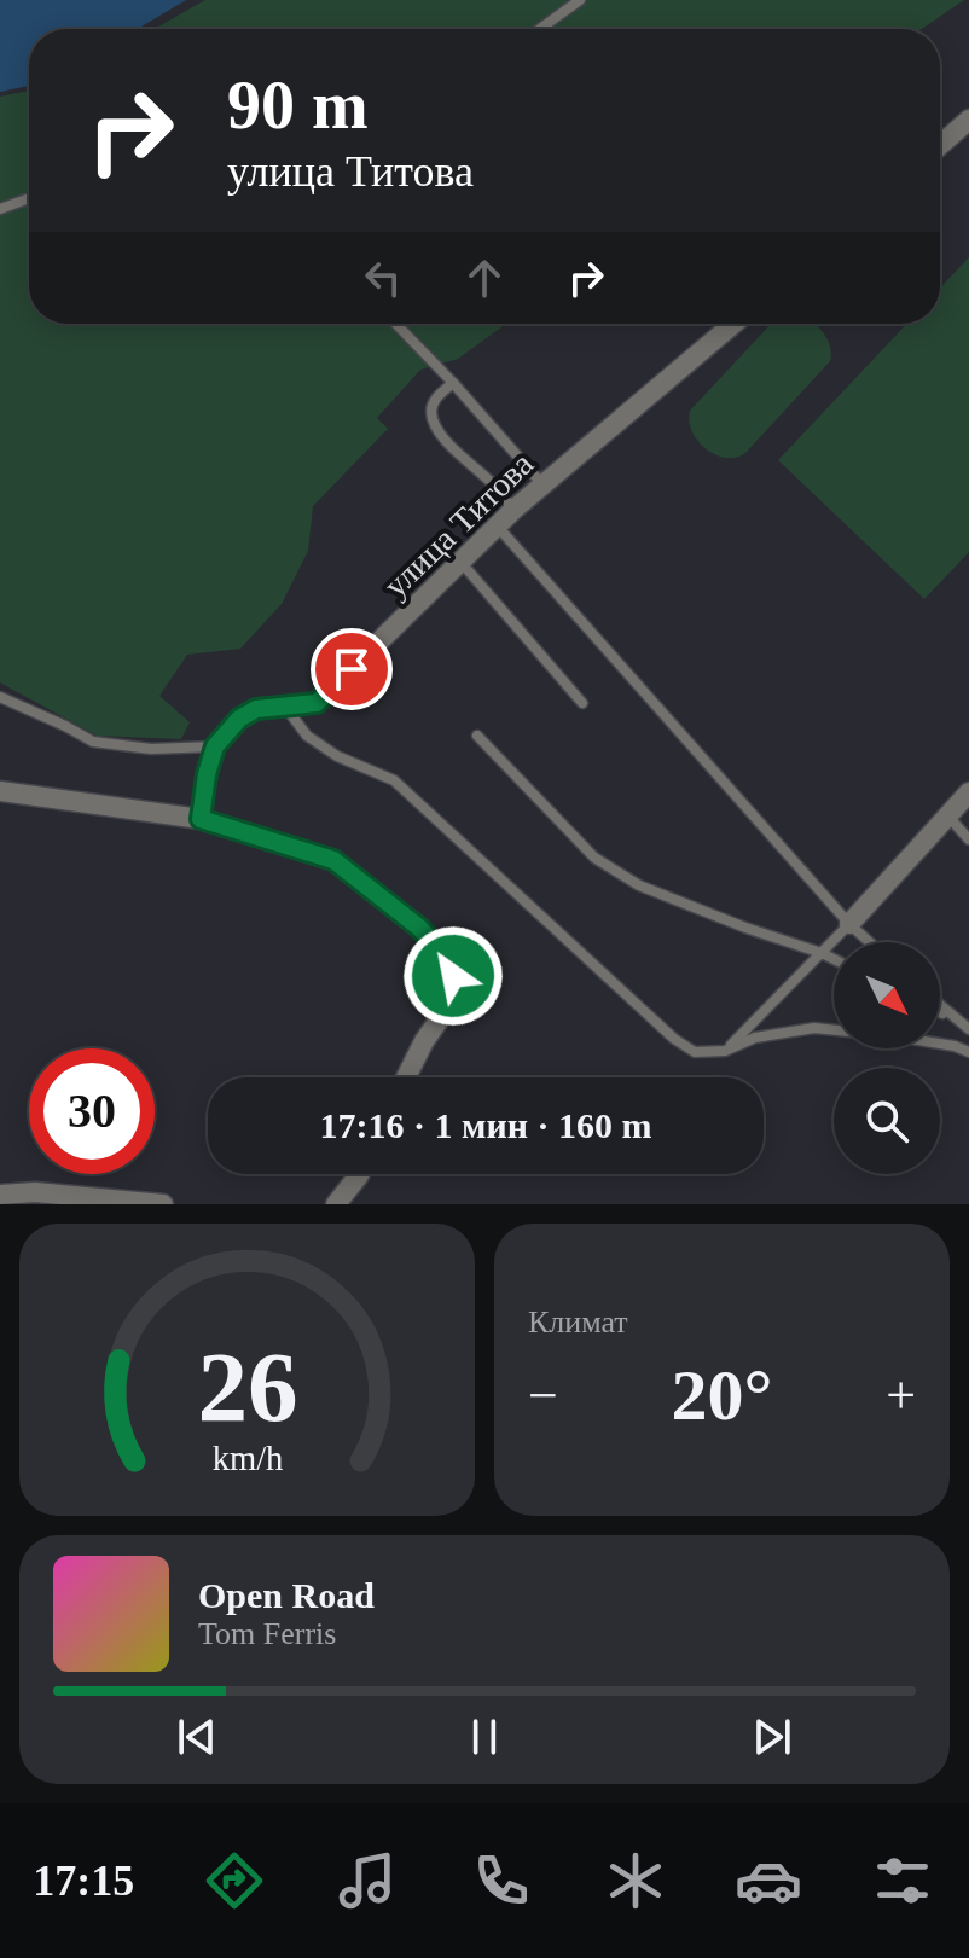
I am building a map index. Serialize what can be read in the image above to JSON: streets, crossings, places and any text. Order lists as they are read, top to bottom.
{
  "streets": {
    "street": ["улица Титова"]
  },
  "north": "bottom right",
  "page": {
    "turn": ["90 m", "улица Титова"],
    "limit": "30",
    "trip": "17:16 · 1 мин · 160 m",
    "tile": "Климат",
    "heat": ["−", "20°", "+"],
    "song": ["Open Road", "Tom Ferris"],
    "tabs": "17:15",
    "gauge": ["26", "km/h"]
  }
}
